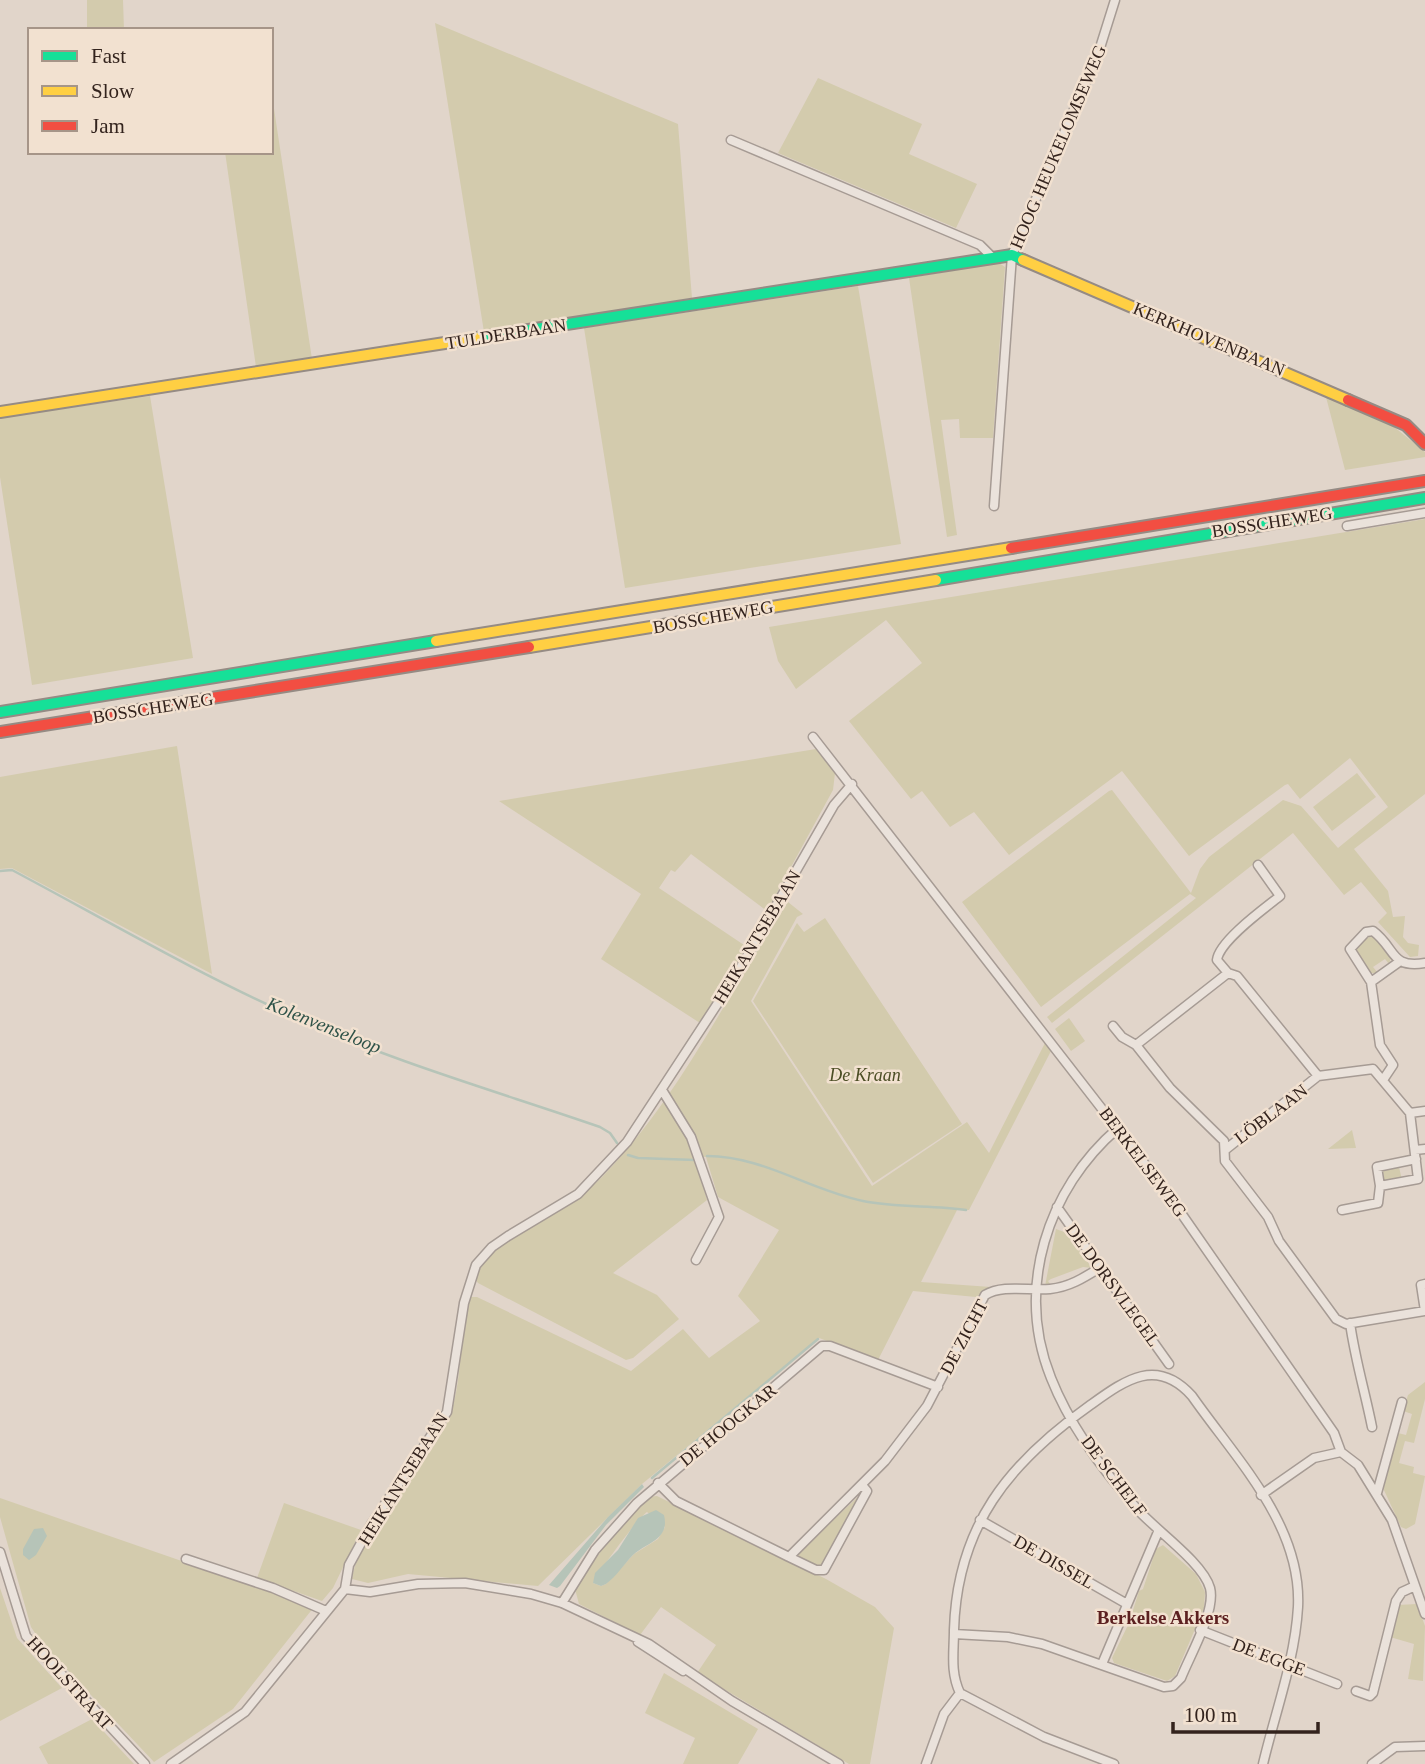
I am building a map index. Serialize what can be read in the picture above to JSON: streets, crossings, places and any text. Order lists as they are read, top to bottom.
{
  "streets": {
    "main road": ["TULDERBAAN", "KERKHOVENBAAN", "BOSSCHEWEG"],
    "street": [
      "HOOG HEUKELOMSEWEG",
      "HEIKANTSEBAAN",
      "LÖBLAAN",
      "BERKELSEWEG",
      "DE DORSVLEGEL",
      "DE ZICHT",
      "DE HOOGKAR",
      "DE SCHELF",
      "DE DISSEL",
      "DE EGGE",
      "HOOLSTRAAT"
    ]
  },
  "crossings": [
    ["HOOG HEUKELOMSEWEG", "TULDERBAAN"],
    ["HOOG HEUKELOMSEWEG", "KERKHOVENBAAN"],
    ["TULDERBAAN", "KERKHOVENBAAN"],
    ["HEIKANTSEBAAN", "BERKELSEWEG"],
    ["DE ZICHT", "DE HOOGKAR"],
    ["DE SCHELF", "DE EGGE"]
  ],
  "districts": ["Berkelse Akkers"],
  "water": ["Kolenvenseloop"],
  "parks": ["De Kraan"],
  "legend": ["Fast", "Slow", "Jam"],
  "scale_bar": "100 m"
}
